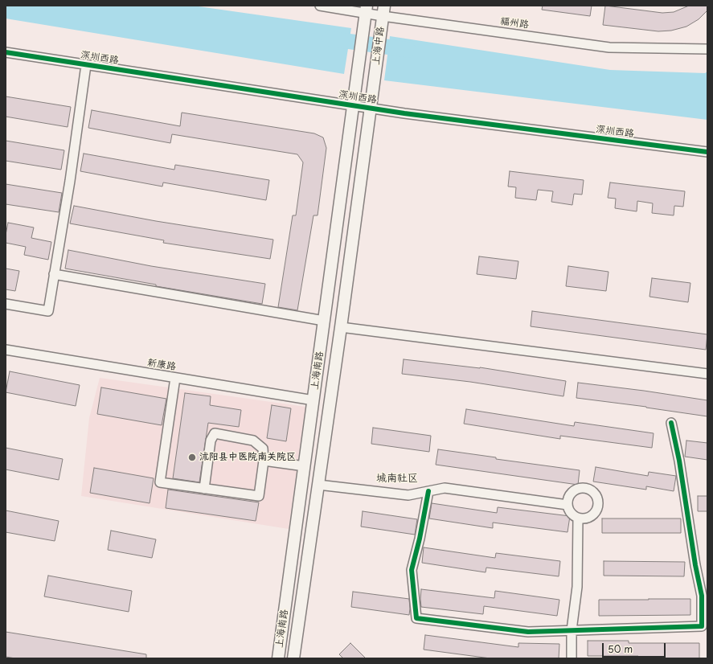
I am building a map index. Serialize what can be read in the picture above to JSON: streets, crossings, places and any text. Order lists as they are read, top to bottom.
{
  "streets": {
    "main road": ["上海中路", "上海南路"],
    "street": ["福州路", "深圳西路", "新康路"]
  },
  "crossings": [
    ["福州路", "上海中路"],
    ["上海中路", "上海南路"],
    ["深圳西路", "上海南路"],
    ["新康路", "上海南路"]
  ],
  "districts": ["城南社区"],
  "places": ["沭阳县中医院南关院区"],
  "scale_bar": "50 m"
}
